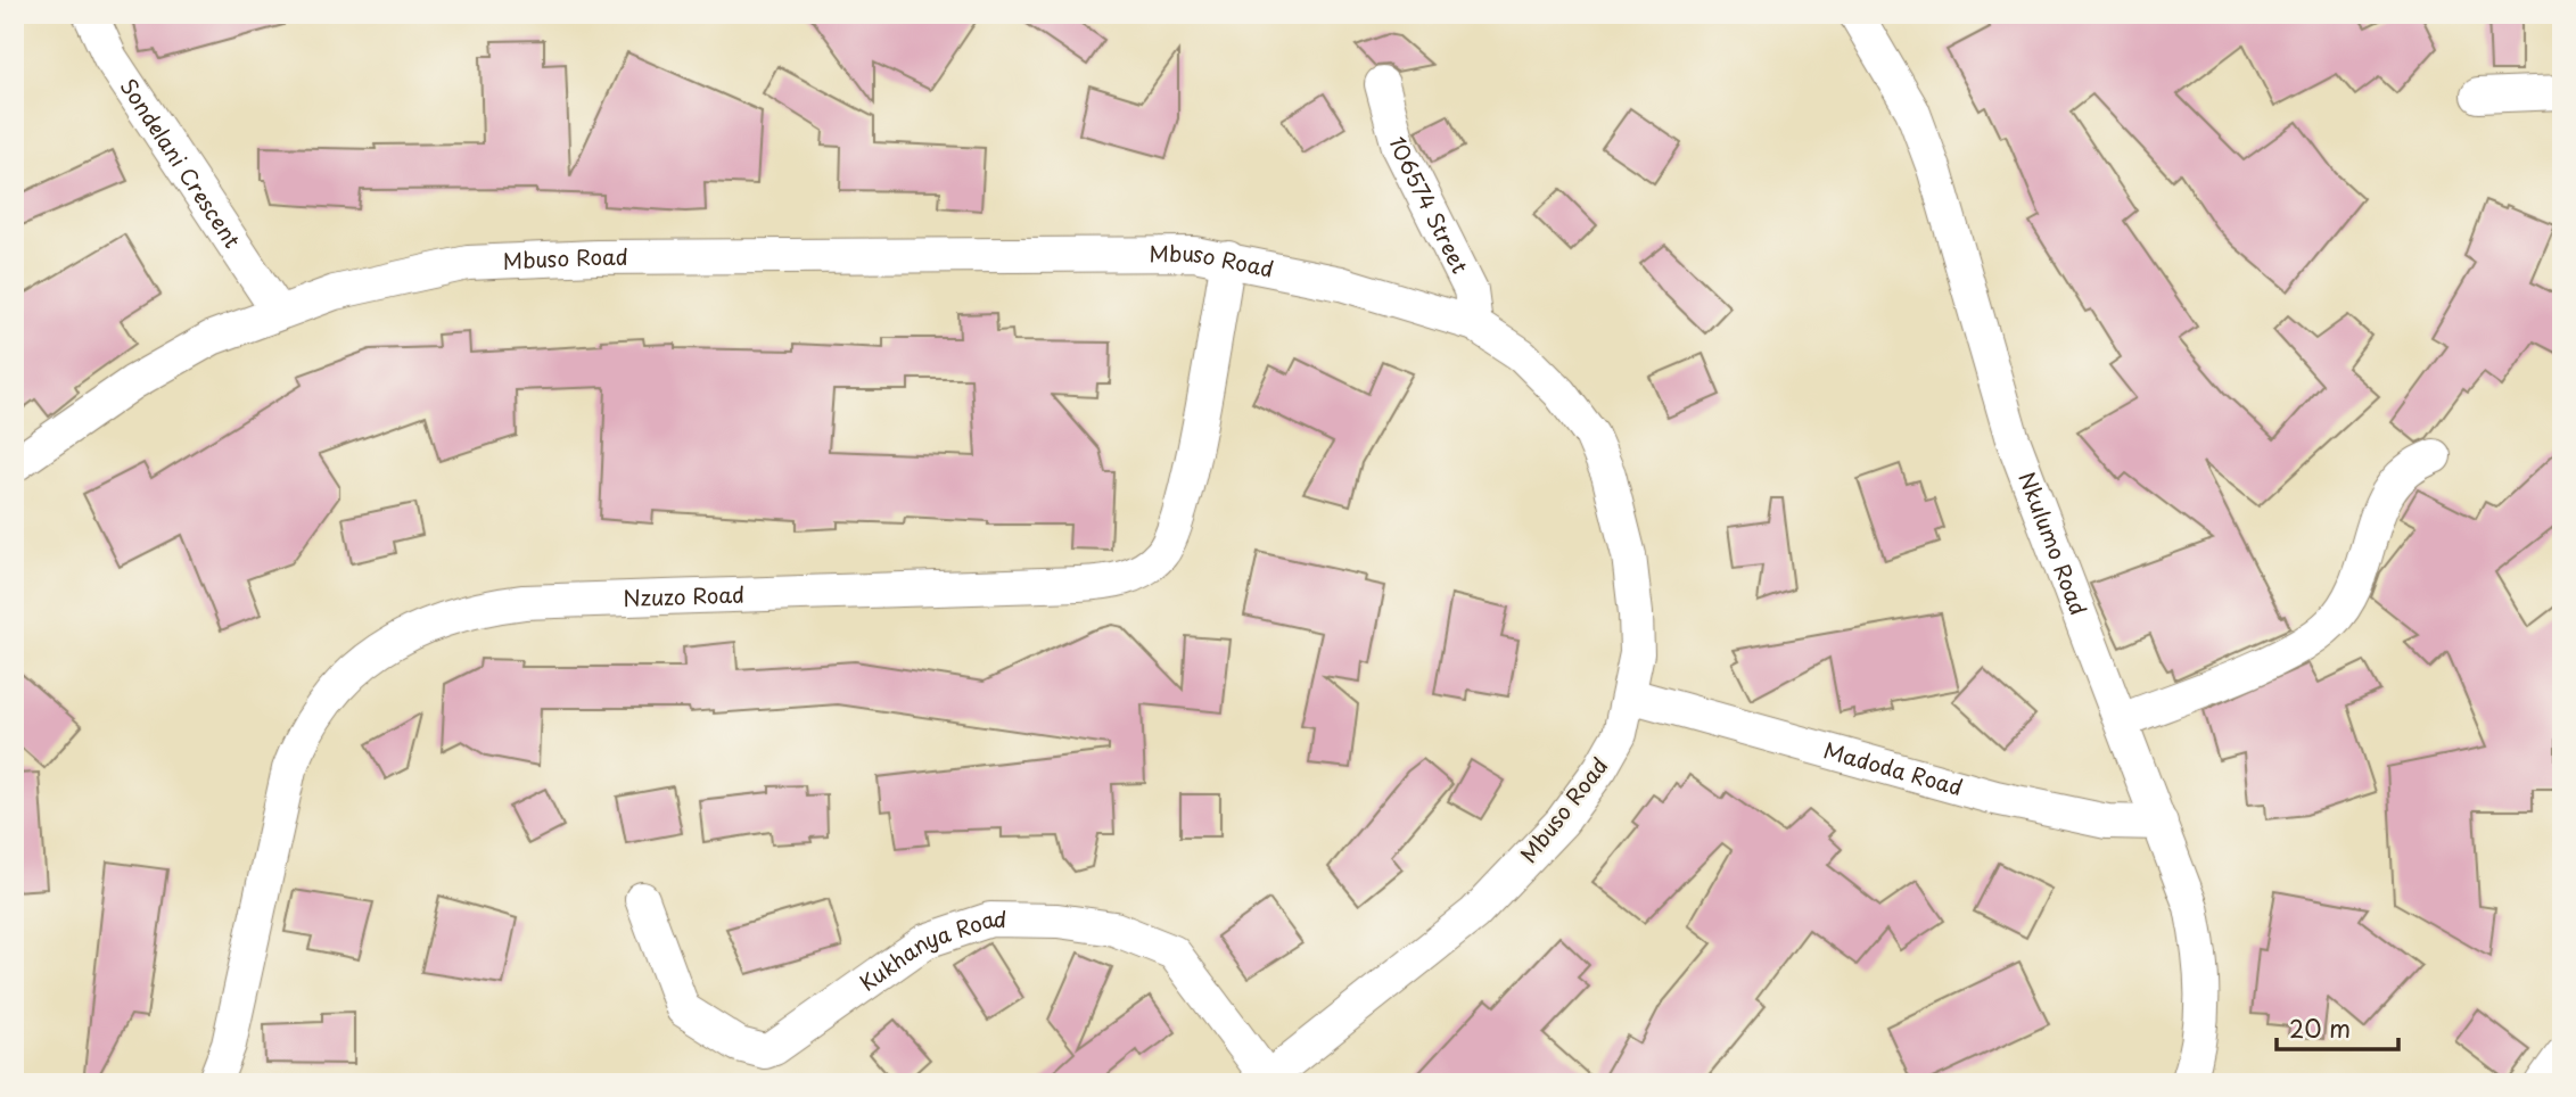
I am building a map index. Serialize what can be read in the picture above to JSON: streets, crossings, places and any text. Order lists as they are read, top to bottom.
{
  "streets": {
    "street": [
      "Sondelani Crescent",
      "106574 Street",
      "Mbuso Road",
      "Nkulumo Road",
      "Nzuzo Road",
      "Madoda Road",
      "Kukhanya Road"
    ]
  },
  "crossings": [
    ["Sondelani Crescent", "Mbuso Road"],
    ["106574 Street", "Mbuso Road"],
    ["Mbuso Road", "Nzuzo Road"],
    ["Mbuso Road", "Madoda Road"],
    ["Mbuso Road", "Kukhanya Road"],
    ["Nkulumo Road", "Madoda Road"]
  ],
  "scale_bar": "20 m"
}
